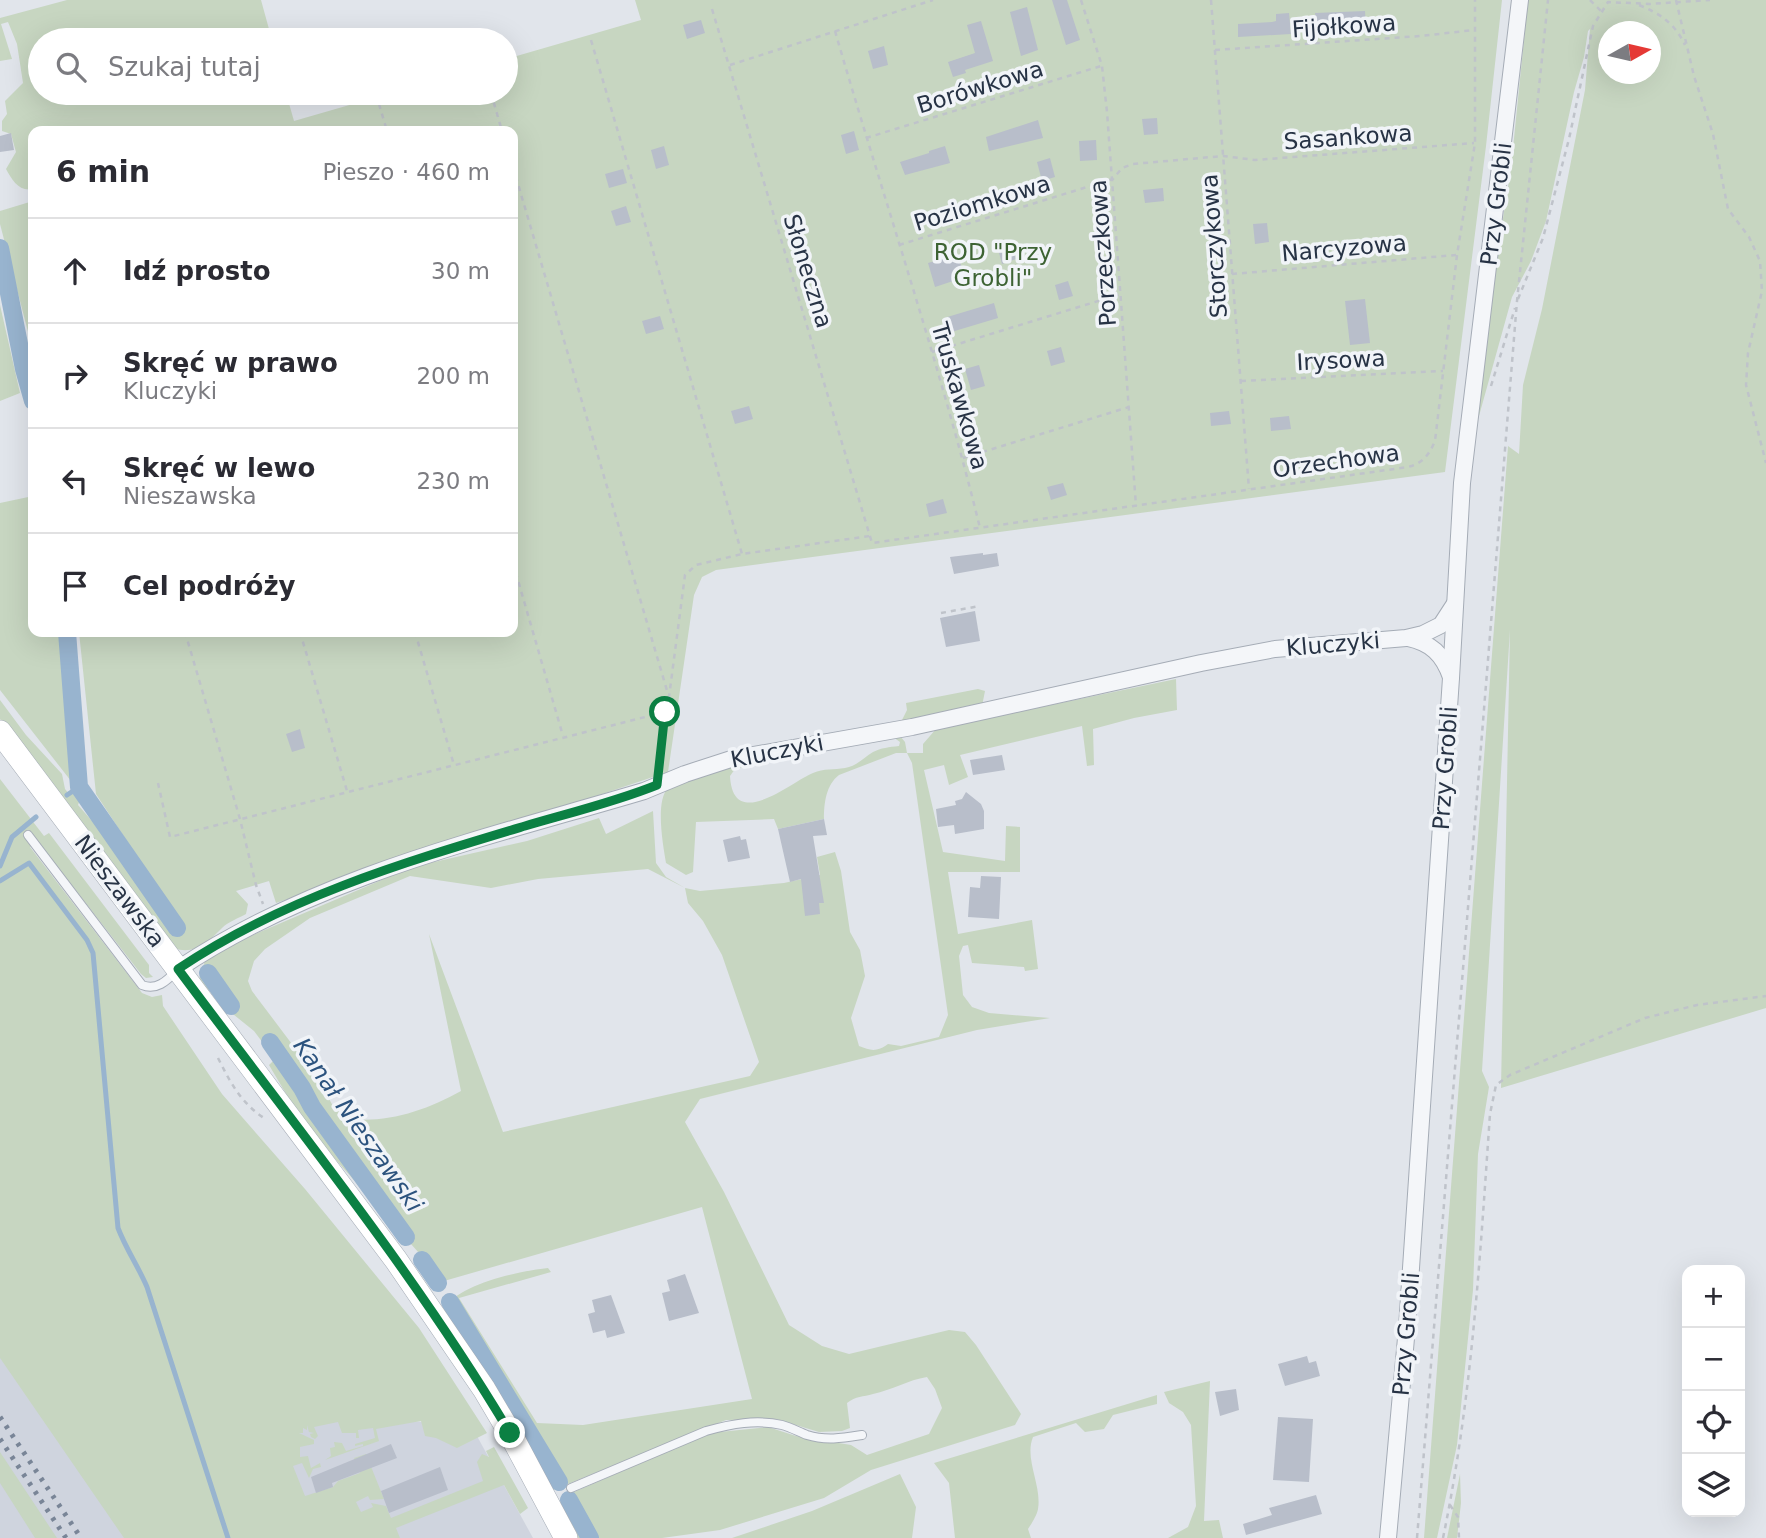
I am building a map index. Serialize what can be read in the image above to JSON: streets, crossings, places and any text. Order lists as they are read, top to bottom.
{
  "streets": {
    "main road": ["Nieszawska"],
    "street": ["Przy Grobli", "Kluczyki"],
    "path": [
      "Fijołkowa",
      "Borówkowa",
      "Sasankowa",
      "Poziomkowa",
      "Storczykowa",
      "Narcyzowa",
      "Porzeczkowa",
      "Słoneczna",
      "Irysowa",
      "Truskawkowa",
      "Orzechowa"
    ]
  },
  "crossings": [
    ["Fijołkowa", "Storczykowa"],
    ["Fijołkowa", "Orzechowa"],
    ["Borówkowa", "Porzeczkowa"],
    ["Borówkowa", "Truskawkowa"],
    ["Sasankowa", "Storczykowa"],
    ["Sasankowa", "Orzechowa"],
    ["Poziomkowa", "Porzeczkowa"],
    ["Poziomkowa", "Truskawkowa"],
    ["Przy Grobli", "Kluczyki"],
    ["Storczykowa", "Narcyzowa"],
    ["Storczykowa", "Irysowa"],
    ["Storczykowa", "Orzechowa"],
    ["Narcyzowa", "Orzechowa"],
    ["Porzeczkowa", "Orzechowa"],
    ["Słoneczna", "Orzechowa"],
    ["Irysowa", "Orzechowa"],
    ["Truskawkowa", "Orzechowa"],
    ["Kluczyki", "Nieszawska"]
  ],
  "water": ["Kanał Nieszawski"],
  "parks": ["ROD \"Przy Grobli\""],
  "north": "right",
  "page": {
    "search": "Szukaj tutaj",
    "heading": ["6 min", "Pieszo · 460 m"],
    "list": [
      ["Idź prosto", "30 m"],
      ["Skręć w prawo", "Kluczyki", "200 m"],
      ["Skręć w lewo", "Nieszawska", "230 m"],
      "Cel podróży"
    ],
    "map_buttons": ["+", "−"]
  }
}
